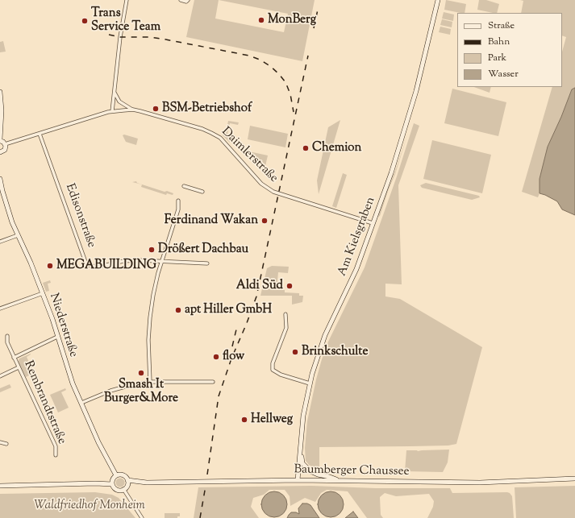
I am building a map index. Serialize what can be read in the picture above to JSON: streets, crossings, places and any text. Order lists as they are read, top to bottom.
{
  "streets": {
    "street": [
      "Daimlerstraße",
      "Edisonstraße",
      "Am Kielsgraben",
      "Niederstraße",
      "Rembrandtstraße",
      "Baumberger Chaussee"
    ]
  },
  "crossings": [
    ["Daimlerstraße", "Edisonstraße"],
    ["Daimlerstraße", "Am Kielsgraben"],
    ["Am Kielsgraben", "Baumberger Chaussee"],
    ["Niederstraße", "Rembrandtstraße"],
    ["Niederstraße", "Baumberger Chaussee"]
  ],
  "parks": ["Waldfriedhof Monheim"],
  "places": [
    "MonBerg",
    "Trans Service Team",
    "BSM-Betriebshof",
    "Chemion",
    "Ferdinand Wakan",
    "Drößert Dachbau",
    "MEGABUILDING",
    "Aldi Süd",
    "apt Hiller GmbH",
    "Brinkschulte",
    "flow",
    "Smash It Burger&More",
    "Hellweg"
  ],
  "legend": [
    "Straße",
    "Bahn",
    "Park",
    "Wasser"
  ]
}
